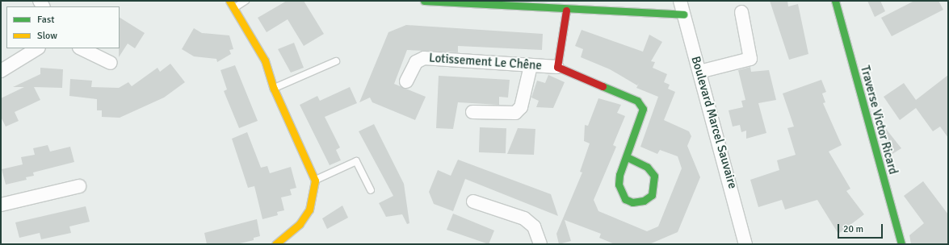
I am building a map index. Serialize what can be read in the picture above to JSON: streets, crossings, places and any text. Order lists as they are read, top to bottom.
{
  "streets": {
    "street": ["Lotissement Le Chêne", "Traverse Victor Ricard", "Boulevard Marcel Sauvaire"]
  },
  "legend": ["Fast", "Slow"],
  "scale_bar": "20 m"
}
